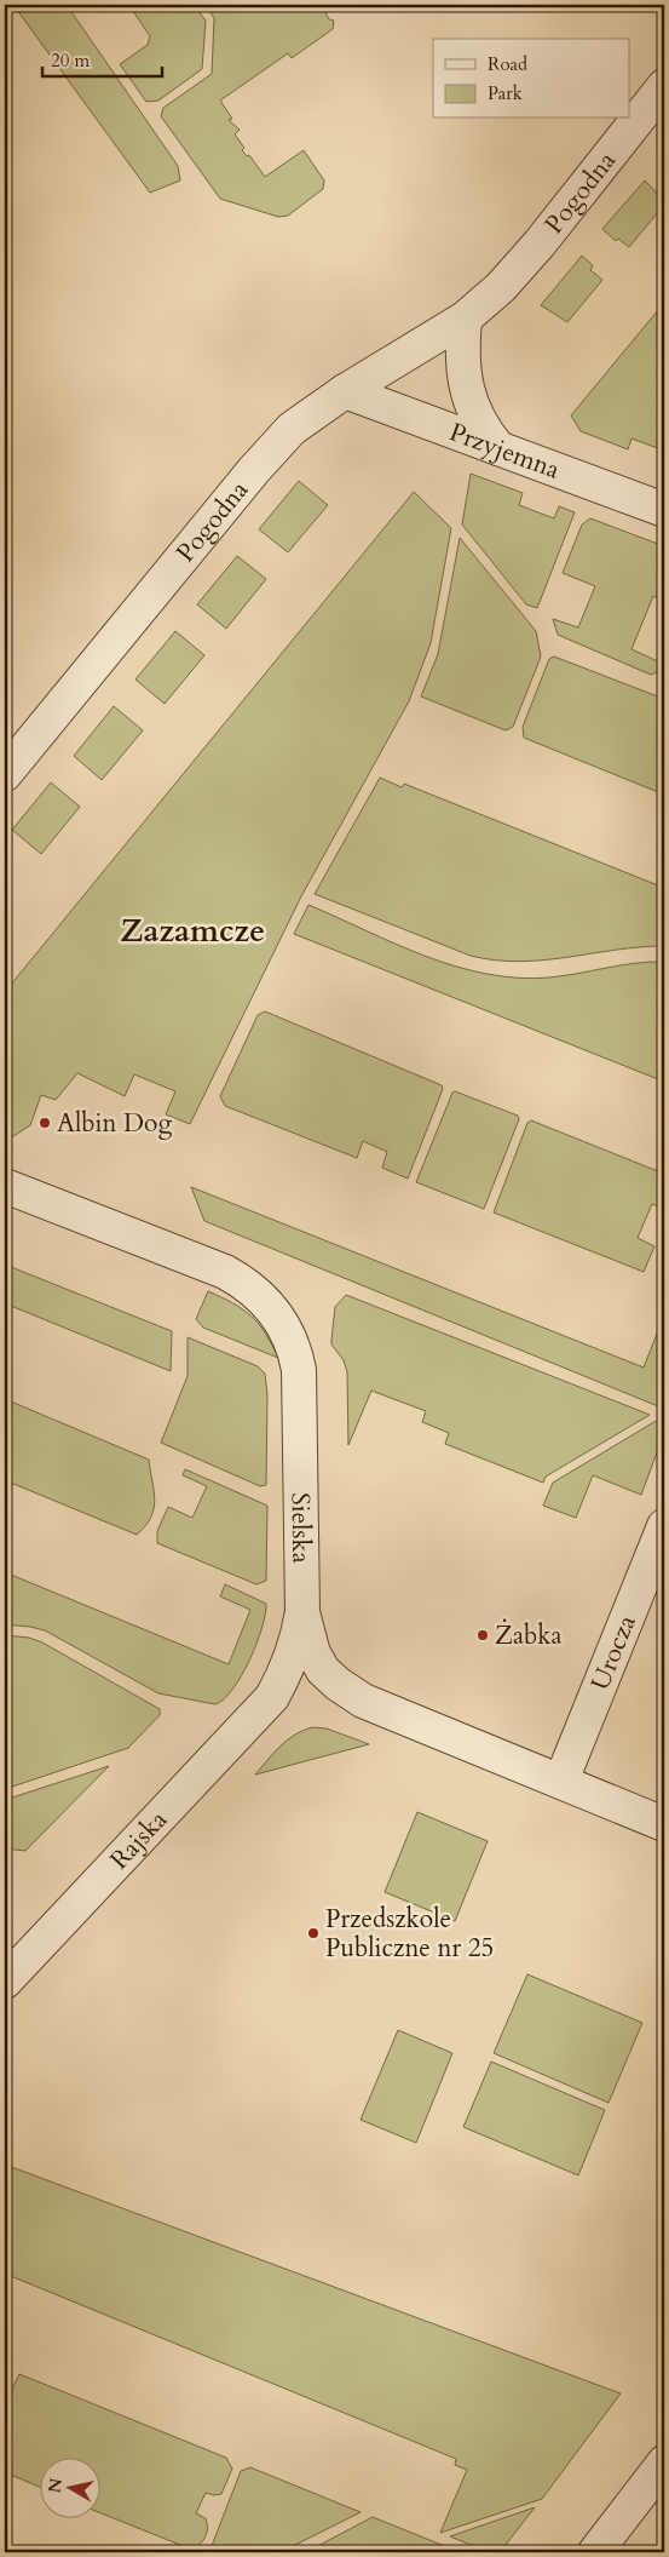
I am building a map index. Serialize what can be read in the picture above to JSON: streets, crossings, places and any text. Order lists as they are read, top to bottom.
{
  "streets": {
    "street": [
      "Pogodna",
      "Przyjemna",
      "Sielska",
      "Urocza",
      "Rajska"
    ]
  },
  "crossings": [
    ["Pogodna", "Przyjemna"],
    ["Sielska", "Urocza"],
    ["Sielska", "Rajska"]
  ],
  "districts": ["Zazamcze"],
  "places": ["Albin Dog", "Żabka", "Przedszkole Publiczne nr 25"],
  "legend": ["Road", "Park"],
  "scale_bar": "20 m",
  "north": "left"
}
